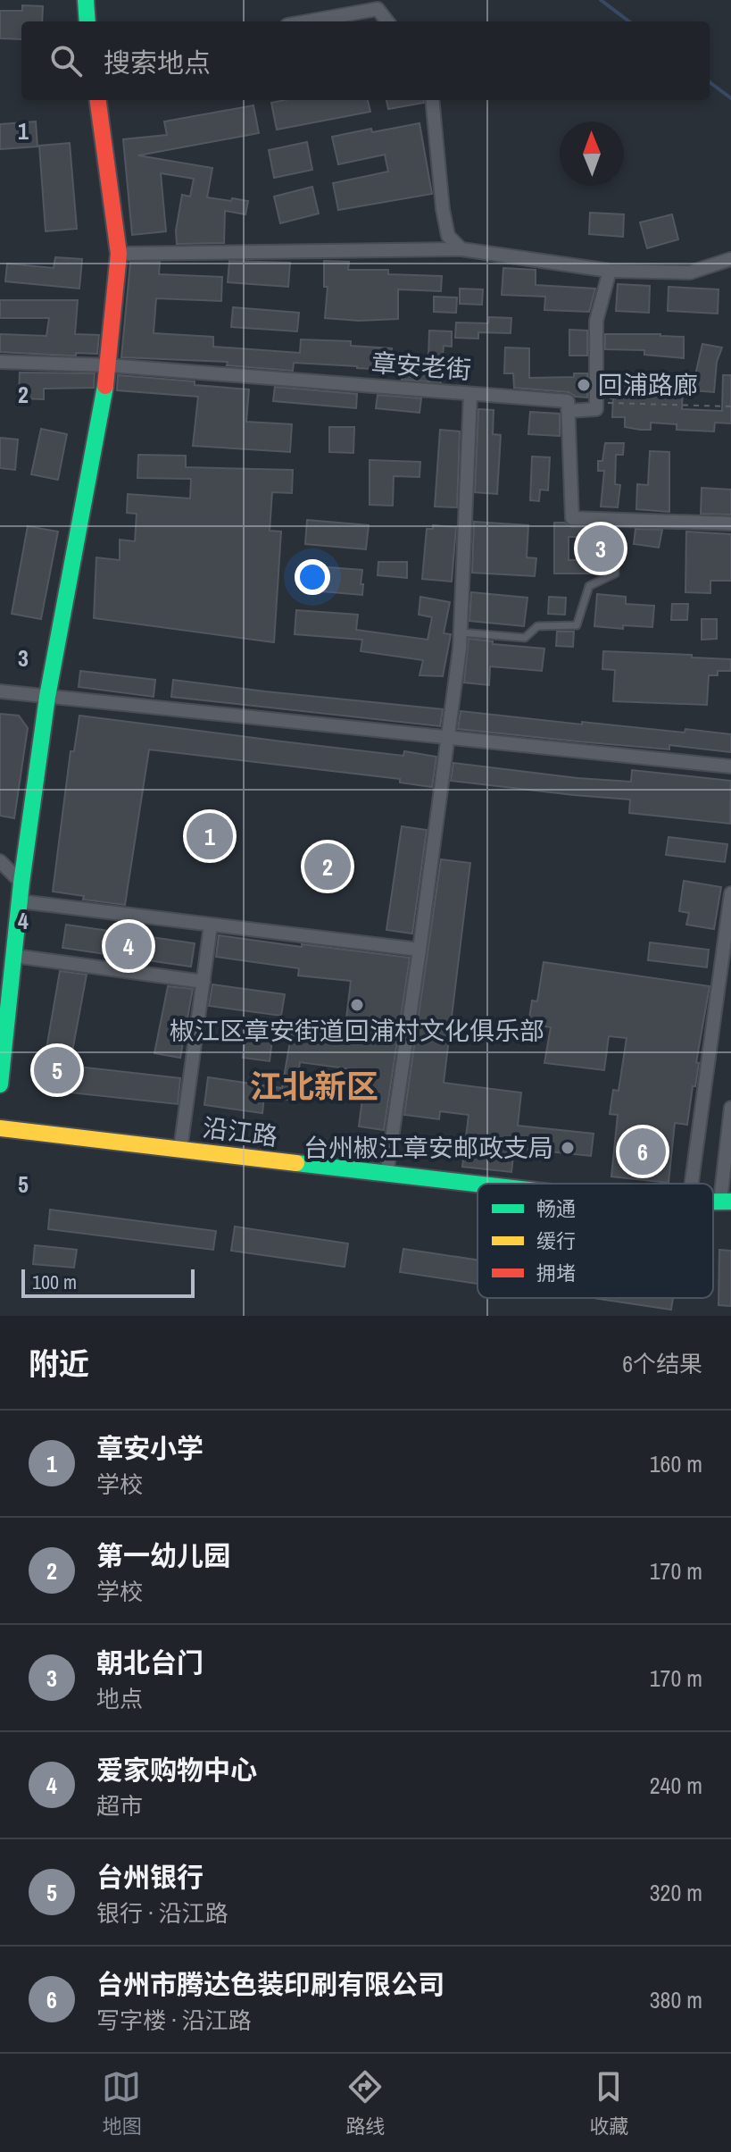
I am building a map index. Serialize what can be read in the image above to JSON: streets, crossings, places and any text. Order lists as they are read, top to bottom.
{
  "streets": {
    "main road": ["沿江路"],
    "street": ["章安老街"]
  },
  "districts": ["江北新区"],
  "places": ["回浦路廊", "椒江区章安街道回浦村文化俱乐部", "台州椒江章安邮政支局"],
  "legend": ["畅通", "缓行", "拥堵"],
  "scale_bar": "100 m",
  "north": "top",
  "page": {
    "search": "搜索地点",
    "pins": [
      "3",
      "1",
      "2",
      "4",
      "5",
      "6"
    ],
    "scale": "100 m",
    "heading": ["附近", "6个结果"],
    "list": [
      {
        "mark": "1",
        "name": "章安小学",
        "note": "学校",
        "value": "160 m"
      },
      {
        "mark": "2",
        "name": "第一幼儿园",
        "note": "学校",
        "value": "170 m"
      },
      {
        "mark": "3",
        "name": "朝北台门",
        "note": "地点",
        "value": "170 m"
      },
      {
        "mark": "4",
        "name": "爱家购物中心",
        "note": "超市",
        "value": "240 m"
      },
      {
        "mark": "5",
        "name": "台州银行",
        "note": "银行 · 沿江路",
        "value": "320 m"
      },
      {
        "mark": "6",
        "name": "台州市腾达色装印刷有限公司",
        "note": "写字楼 · 沿江路",
        "value": "380 m"
      }
    ],
    "nav": ["地图", "路线", "收藏"]
  },
  "grid": {
    "rows": [
      "1",
      "2",
      "3",
      "4",
      "5"
    ]
  }
}
